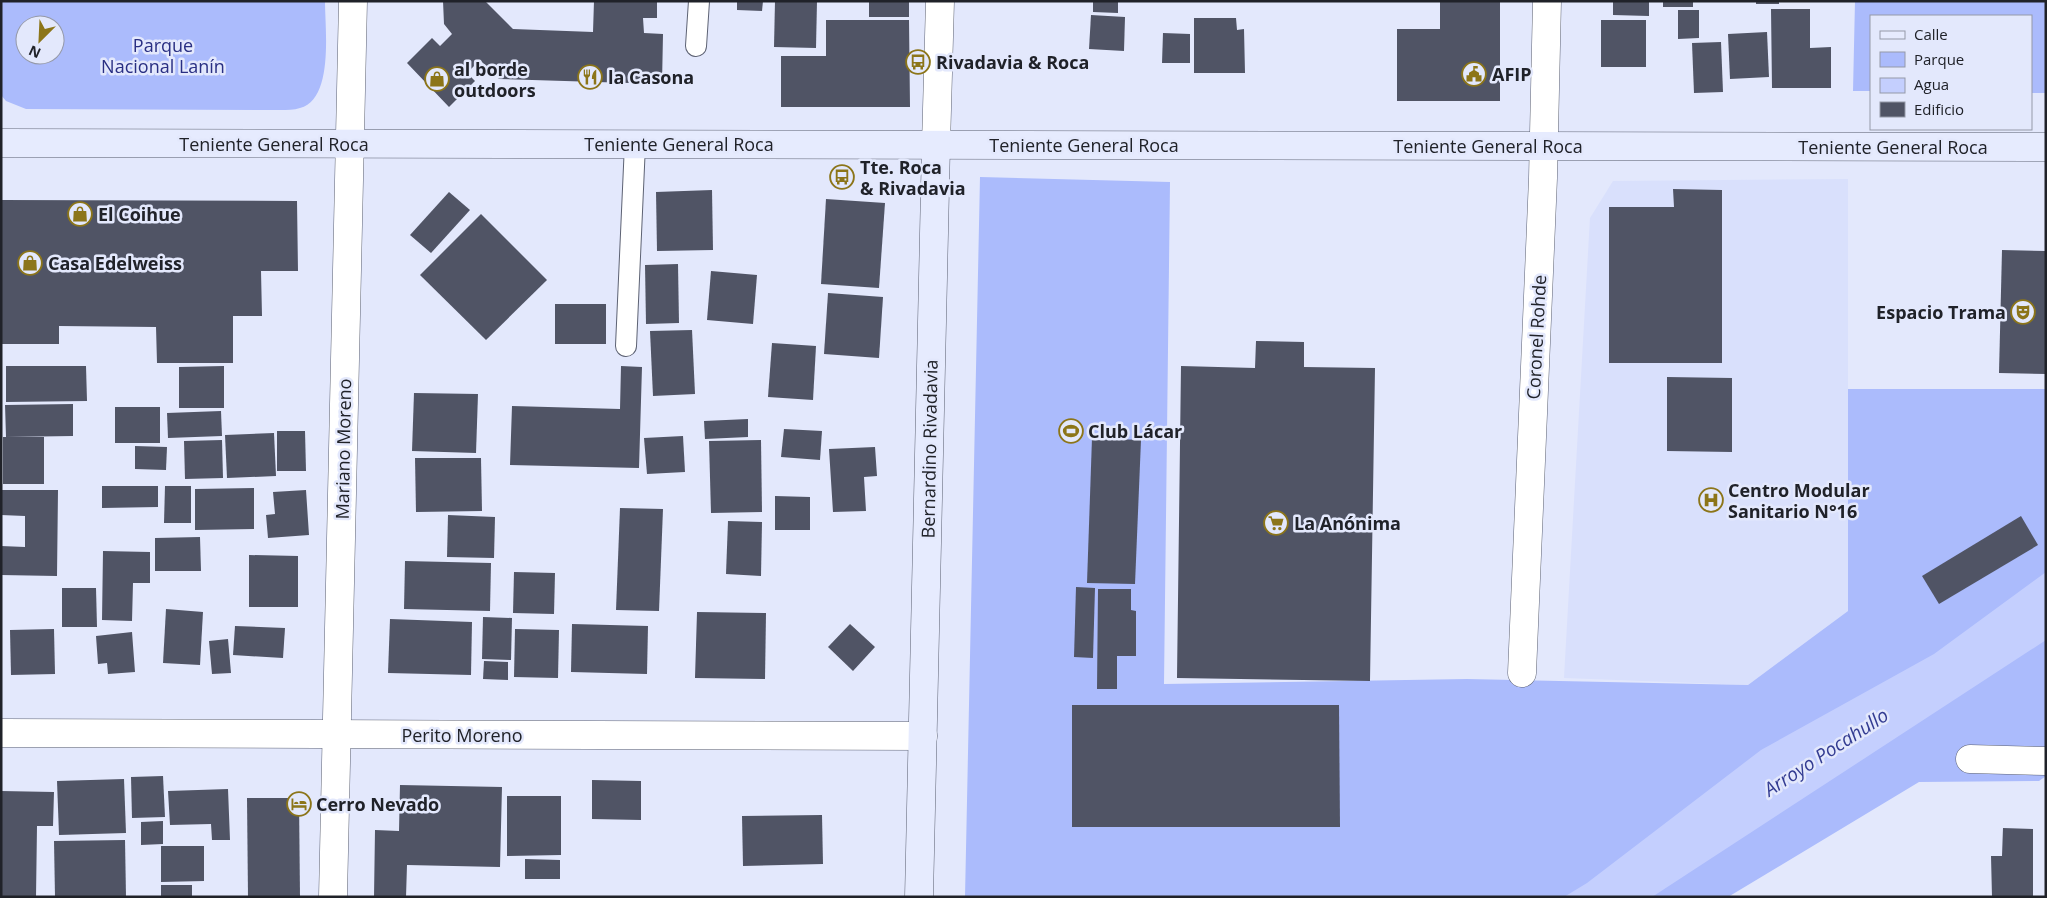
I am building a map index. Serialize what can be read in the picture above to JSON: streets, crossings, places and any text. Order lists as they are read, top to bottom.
{
  "streets": {
    "main road": ["Teniente General Roca", "Bernardino Rivadavia"],
    "street": ["Coronel Rohde", "Mariano Moreno", "Perito Moreno"]
  },
  "crossings": [
    ["Teniente General Roca", "Coronel Rohde"],
    ["Teniente General Roca", "Mariano Moreno"],
    ["Teniente General Roca", "Bernardino Rivadavia"],
    ["Mariano Moreno", "Perito Moreno"],
    ["Bernardino Rivadavia", "Perito Moreno"]
  ],
  "water": ["Arroyo Pocahullo"],
  "parks": ["Parque Nacional Lanín"],
  "places": {
    "bus stop": ["Rivadavia & Roca", "Tte. Roca & Rivadavia"],
    "public building": ["AFIP"],
    "restaurant": ["la Casona"],
    "shop": ["al borde outdoors", "El Coihue", "Casa Edelweiss"],
    "theatre": ["Espacio Trama"],
    "sports": ["Club Lácar"],
    "hospital": ["Centro Modular Sanitario N°16"],
    "supermarket": ["La Anónima"],
    "hotel": ["Cerro Nevado"]
  },
  "legend": [
    "Calle",
    "Parque",
    "Agua",
    "Edificio"
  ],
  "north": "bottom left"
}
